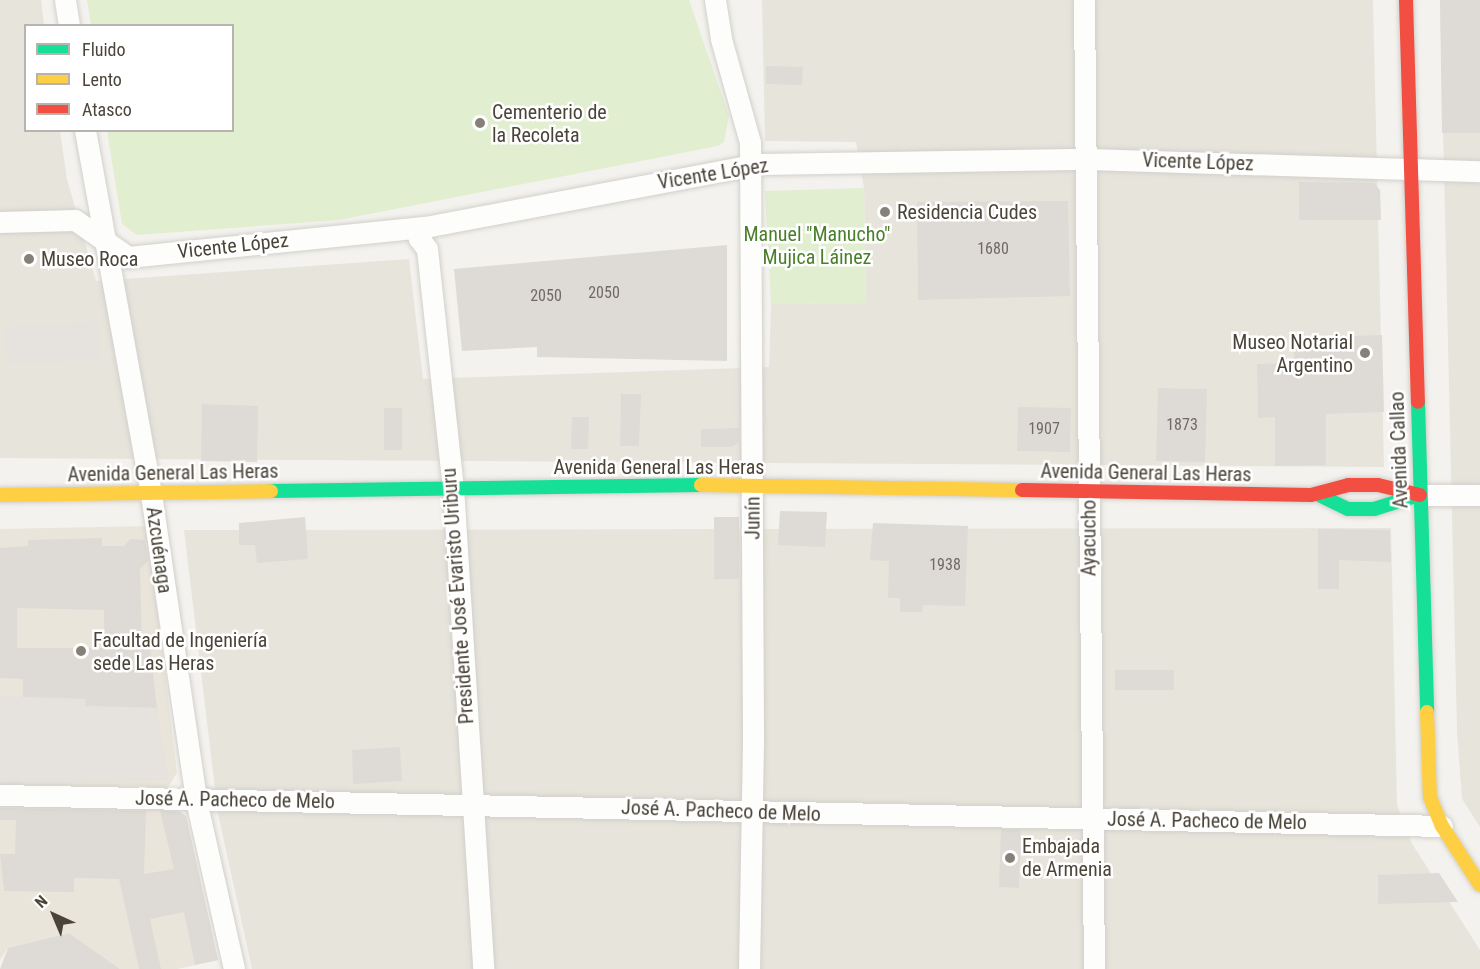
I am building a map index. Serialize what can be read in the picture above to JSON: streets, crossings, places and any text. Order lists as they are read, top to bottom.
{
  "streets": {
    "main road": ["Avenida Callao", "Avenida General Las Heras"],
    "street": [
      "Vicente López",
      "Junín",
      "Ayacucho",
      "Azcuénaga",
      "Presidente José Evaristo Uriburu",
      "José A. Pacheco de Melo"
    ]
  },
  "crossings": [
    ["Vicente López", "Avenida Callao"],
    ["Vicente López", "Junín"],
    ["Vicente López", "Ayacucho"],
    ["Vicente López", "Azcuénaga"],
    ["Vicente López", "Presidente José Evaristo Uriburu"],
    ["Avenida Callao", "Avenida General Las Heras"],
    ["Avenida Callao", "José A. Pacheco de Melo"],
    ["Avenida General Las Heras", "Junín"],
    ["Avenida General Las Heras", "Ayacucho"],
    ["Avenida General Las Heras", "Azcuénaga"],
    ["Avenida General Las Heras", "Presidente José Evaristo Uriburu"],
    ["Junín", "José A. Pacheco de Melo"],
    ["Ayacucho", "José A. Pacheco de Melo"],
    ["Azcuénaga", "José A. Pacheco de Melo"],
    ["Presidente José Evaristo Uriburu", "José A. Pacheco de Melo"]
  ],
  "parks": ["Manuel \"Manucho\" Mujica Láinez"],
  "places": [
    "Cementerio de la Recoleta",
    "Residencia Cudes",
    "Museo Roca",
    "Museo Notarial Argentino",
    "Facultad de Ingeniería sede Las Heras",
    "Embajada de Armenia"
  ],
  "house_numbers": [
    "1680",
    "2050",
    "2050",
    "1873",
    "1907",
    "1938"
  ],
  "legend": ["Fluido", "Lento", "Atasco"],
  "north": "top left"
}
